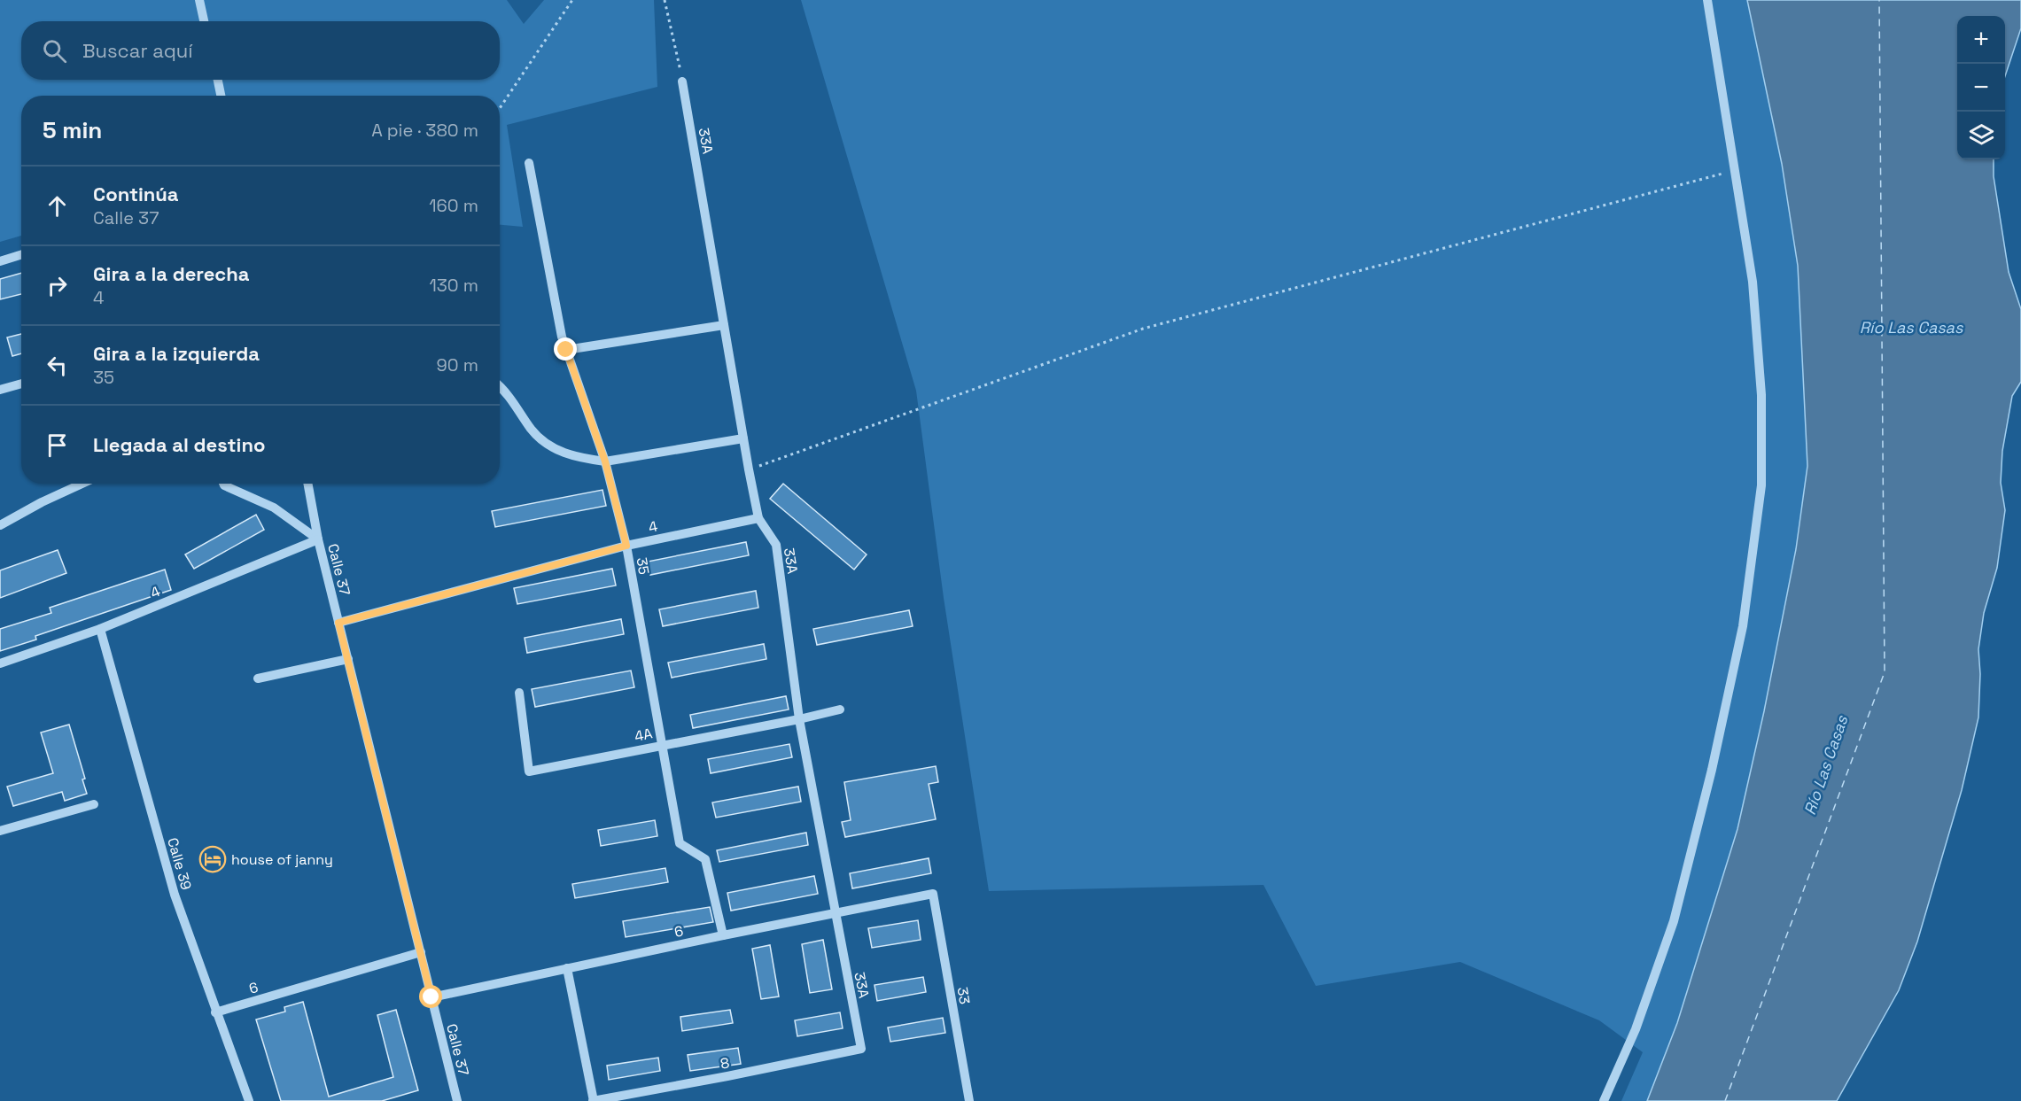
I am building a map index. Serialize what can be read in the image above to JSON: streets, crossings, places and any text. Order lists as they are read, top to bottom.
{
  "streets": {
    "street": [
      "33A",
      "4",
      "35",
      "Calle 37",
      "4A",
      "Calle 39",
      "6",
      "33",
      "8"
    ]
  },
  "crossings": [
    ["33A", "4"],
    ["33A", "4A"],
    ["33A", "6"],
    ["33A", "8"],
    ["4", "35"],
    ["4", "Calle 37"],
    ["4", "Calle 39"],
    ["35", "4A"],
    ["35", "6"],
    ["Calle 37", "6"],
    ["Calle 39", "6"],
    ["6", "33"]
  ],
  "water": ["Río Las Casas"],
  "places": {
    "hotel": ["house of janny"]
  },
  "page": {
    "map_buttons": ["+", "−"],
    "search": "Buscar aquí",
    "heading": ["5 min", "A pie · 380 m"],
    "list": [
      ["Continúa", "Calle 37", "160 m"],
      ["Gira a la derecha", "4", "130 m"],
      ["Gira a la izquierda", "35", "90 m"],
      "Llegada al destino"
    ]
  }
}
